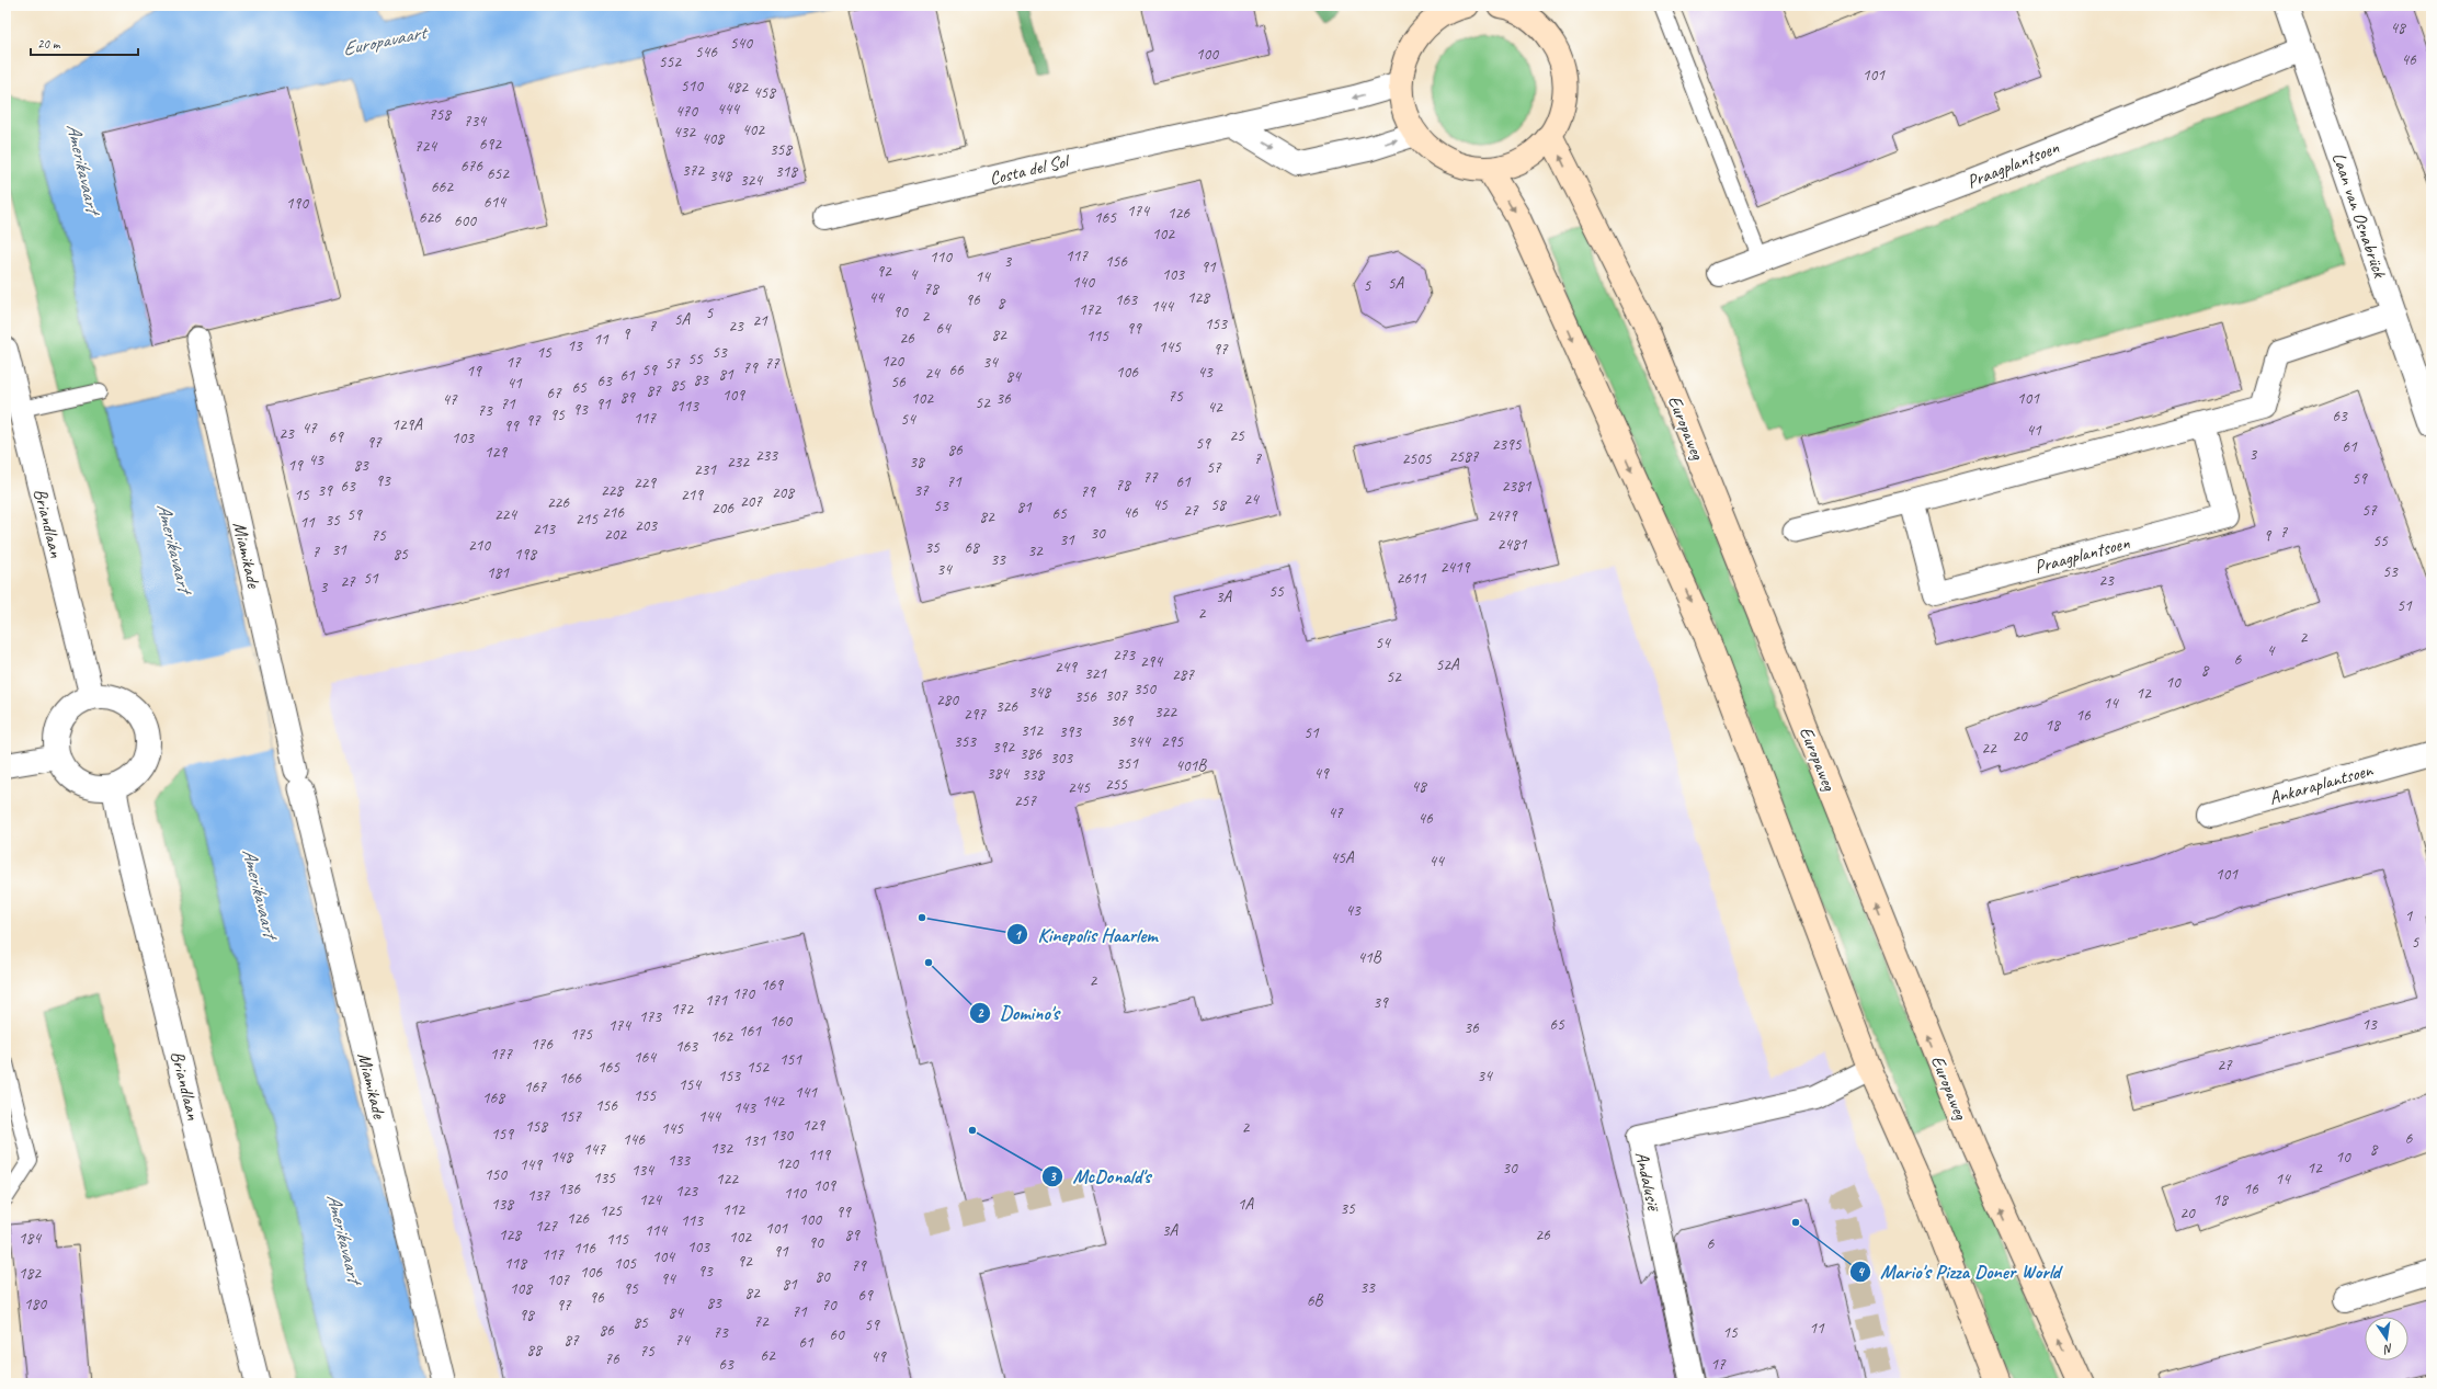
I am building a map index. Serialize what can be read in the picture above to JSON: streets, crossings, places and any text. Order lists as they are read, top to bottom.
{
  "streets": {
    "main road": ["Europaweg"],
    "street": [
      "Praagplantsoen",
      "Costa del Sol",
      "Laan van Osnabrück",
      "Briandlaan",
      "Miamikade",
      "Ankaraplantsoen",
      "Andalusië"
    ]
  },
  "crossings": [
    ["Praagplantsoen", "Laan van Osnabrück"]
  ],
  "water": ["Europavaart", "Amerikavaart"],
  "places": [
    "Kinepolis Haarlem",
    "Domino's",
    "McDonald's",
    "Mario's Pizza Doner World"
  ],
  "house_numbers": [
    "48",
    "540",
    "546",
    "100",
    "46",
    "552",
    "101",
    "510",
    "482",
    "458",
    "444",
    "470",
    "758",
    "734",
    "402",
    "432",
    "408",
    "692",
    "724",
    "358",
    "676",
    "372",
    "318",
    "652",
    "348",
    "324",
    "662",
    "614",
    "190",
    "174",
    "126",
    "626",
    "165",
    "600",
    "102",
    "117",
    "110",
    "3",
    "156",
    "91",
    "92",
    "4",
    "103",
    "14",
    "140",
    "5A",
    "5",
    "78",
    "44",
    "128",
    "96",
    "163",
    "8",
    "144",
    "172",
    "90",
    "5",
    "2",
    "5A",
    "21",
    "153",
    "7",
    "23",
    "64",
    "99",
    "9",
    "82",
    "115",
    "26",
    "11",
    "13",
    "145",
    "97",
    "15",
    "53",
    "55",
    "120",
    "17",
    "34",
    "57",
    "77",
    "79",
    "59",
    "66",
    "19",
    "106",
    "43",
    "24",
    "81",
    "61",
    "84",
    "83",
    "63",
    "56",
    "41",
    "85",
    "65",
    "87",
    "67",
    "109",
    "75",
    "89",
    "102",
    "36",
    "101",
    "47",
    "52",
    "71",
    "91",
    "113",
    "42",
    "93",
    "73",
    "95",
    "63",
    "117",
    "54",
    "97",
    "129A",
    "99",
    "47",
    "41",
    "23",
    "25",
    "69",
    "103",
    "97",
    "59",
    "2395",
    "61",
    "86",
    "129",
    "3",
    "233",
    "2587",
    "7",
    "2505",
    "43",
    "232",
    "38",
    "19",
    "83",
    "57",
    "231",
    "77",
    "59",
    "93",
    "71",
    "61",
    "229",
    "78",
    "63",
    "2381",
    "39",
    "228",
    "37",
    "79",
    "208",
    "15",
    "219",
    "24",
    "207",
    "226",
    "45",
    "58",
    "53",
    "81",
    "206",
    "27",
    "57",
    "216",
    "46",
    "65",
    "59",
    "224",
    "2479",
    "82",
    "215",
    "35",
    "11",
    "203",
    "213",
    "7",
    "30",
    "202",
    "75",
    "9",
    "31",
    "55",
    "2481",
    "210",
    "35",
    "68",
    "31",
    "32",
    "7",
    "85",
    "198",
    "33",
    "2419",
    "34",
    "53",
    "181",
    "51",
    "2611",
    "23",
    "27",
    "3",
    "55",
    "3A",
    "51",
    "2",
    "2",
    "54",
    "4",
    "273",
    "6",
    "294",
    "52A",
    "249",
    "8",
    "321",
    "287",
    "52",
    "10",
    "350",
    "348",
    "12",
    "307",
    "356",
    "280",
    "14",
    "326",
    "322",
    "297",
    "16",
    "369",
    "18",
    "312",
    "393",
    "51",
    "20",
    "353",
    "344",
    "295",
    "392",
    "22",
    "386",
    "303",
    "351",
    "401B",
    "384",
    "49",
    "338",
    "255",
    "48",
    "245",
    "257",
    "47",
    "46",
    "45A",
    "44",
    "101",
    "43",
    "1",
    "5",
    "41B",
    "2",
    "169",
    "170",
    "171",
    "39",
    "172",
    "173",
    "160",
    "65",
    "13",
    "174",
    "36",
    "161",
    "175",
    "162",
    "176",
    "163",
    "177",
    "164",
    "151",
    "27",
    "165",
    "152",
    "153",
    "34",
    "166",
    "154",
    "167",
    "141",
    "155",
    "168",
    "142",
    "156",
    "143",
    "157",
    "144",
    "129",
    "158",
    "2",
    "145",
    "159",
    "130",
    "6",
    "146",
    "131",
    "132",
    "147",
    "8",
    "119",
    "148",
    "10",
    "133",
    "120",
    "149",
    "30",
    "12",
    "134",
    "150",
    "135",
    "122",
    "14",
    "109",
    "136",
    "16",
    "123",
    "110",
    "137",
    "124",
    "18",
    "138",
    "1A",
    "35",
    "112",
    "125",
    "99",
    "20",
    "126",
    "100",
    "113",
    "127",
    "101",
    "114",
    "3A",
    "128",
    "89",
    "26",
    "102",
    "184",
    "115",
    "90",
    "6",
    "103",
    "116",
    "91",
    "117",
    "104",
    "92",
    "118",
    "105",
    "79",
    "93",
    "106",
    "182",
    "80",
    "94",
    "107",
    "81",
    "33",
    "108",
    "95",
    "82",
    "69",
    "96",
    "6B",
    "83",
    "180",
    "97",
    "70",
    "71",
    "84",
    "98",
    "72",
    "85",
    "59",
    "11",
    "86",
    "73",
    "15",
    "60",
    "87",
    "74",
    "61",
    "88",
    "75",
    "62",
    "49",
    "76",
    "63",
    "17"
  ],
  "scale_bar": "20 m",
  "north": "bottom"
}
